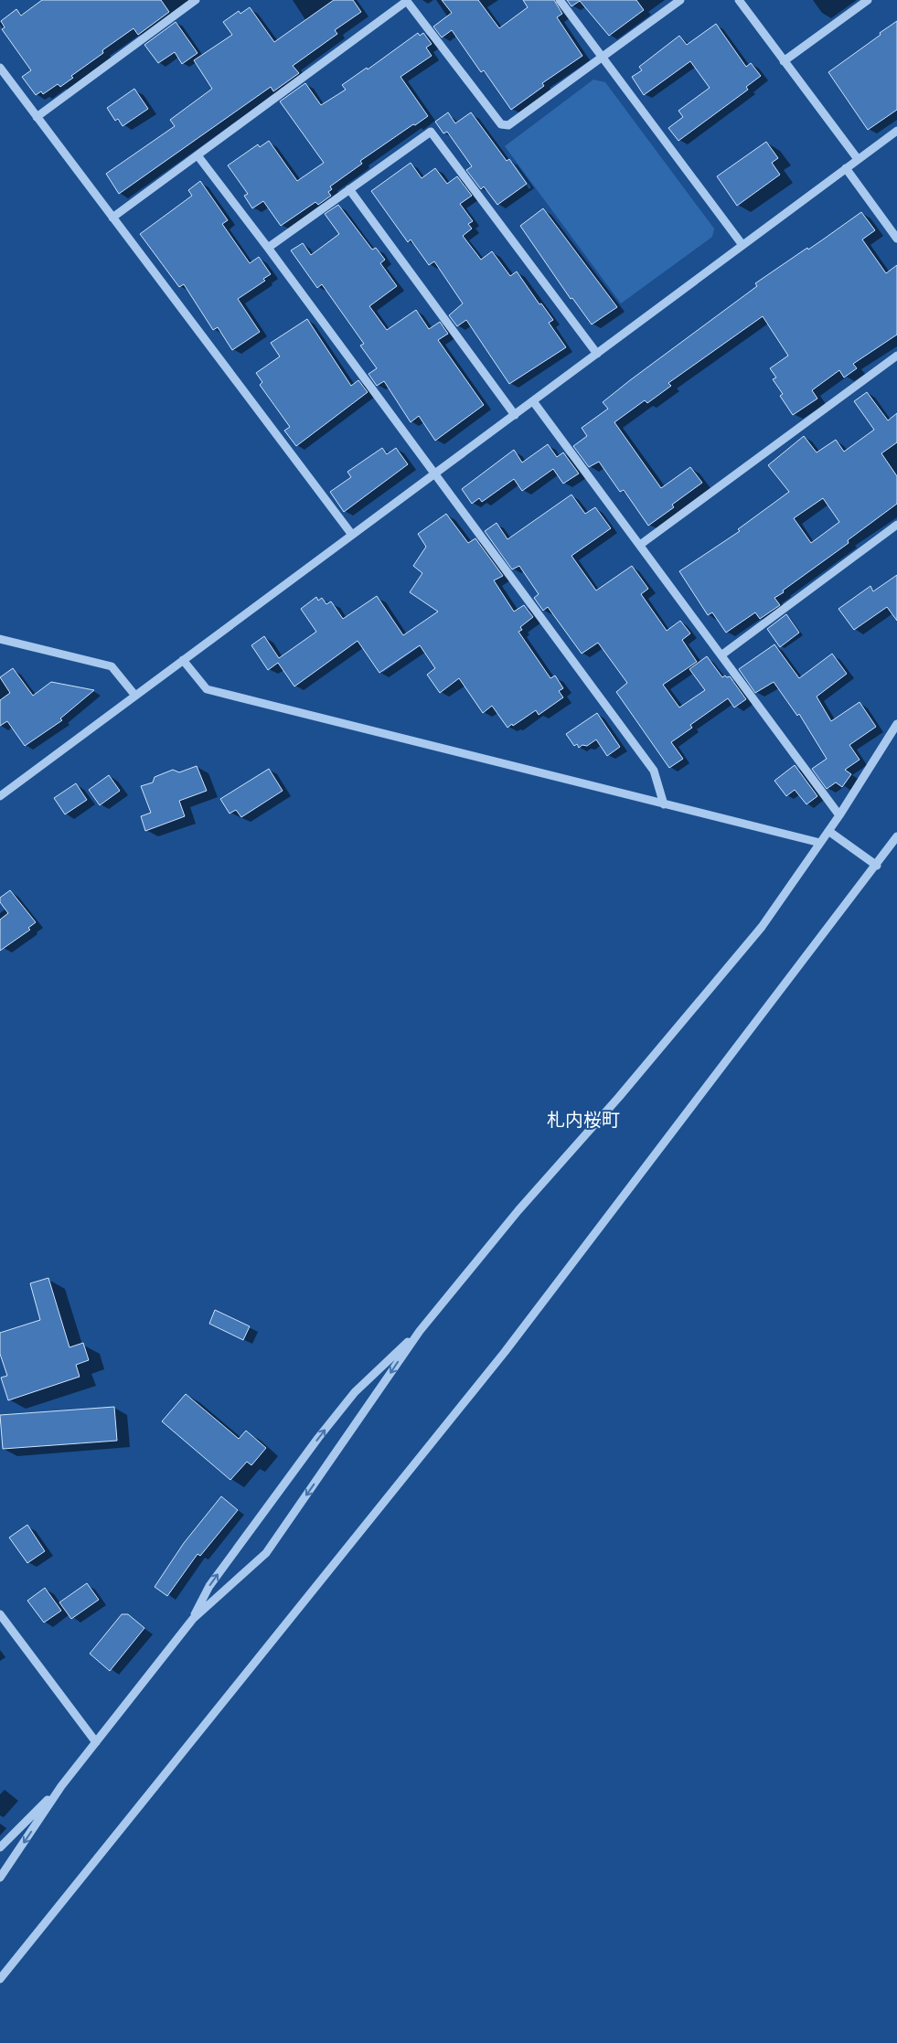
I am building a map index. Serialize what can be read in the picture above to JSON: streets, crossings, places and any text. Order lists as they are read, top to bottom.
{
  "districts": ["札内桜町"]
}
